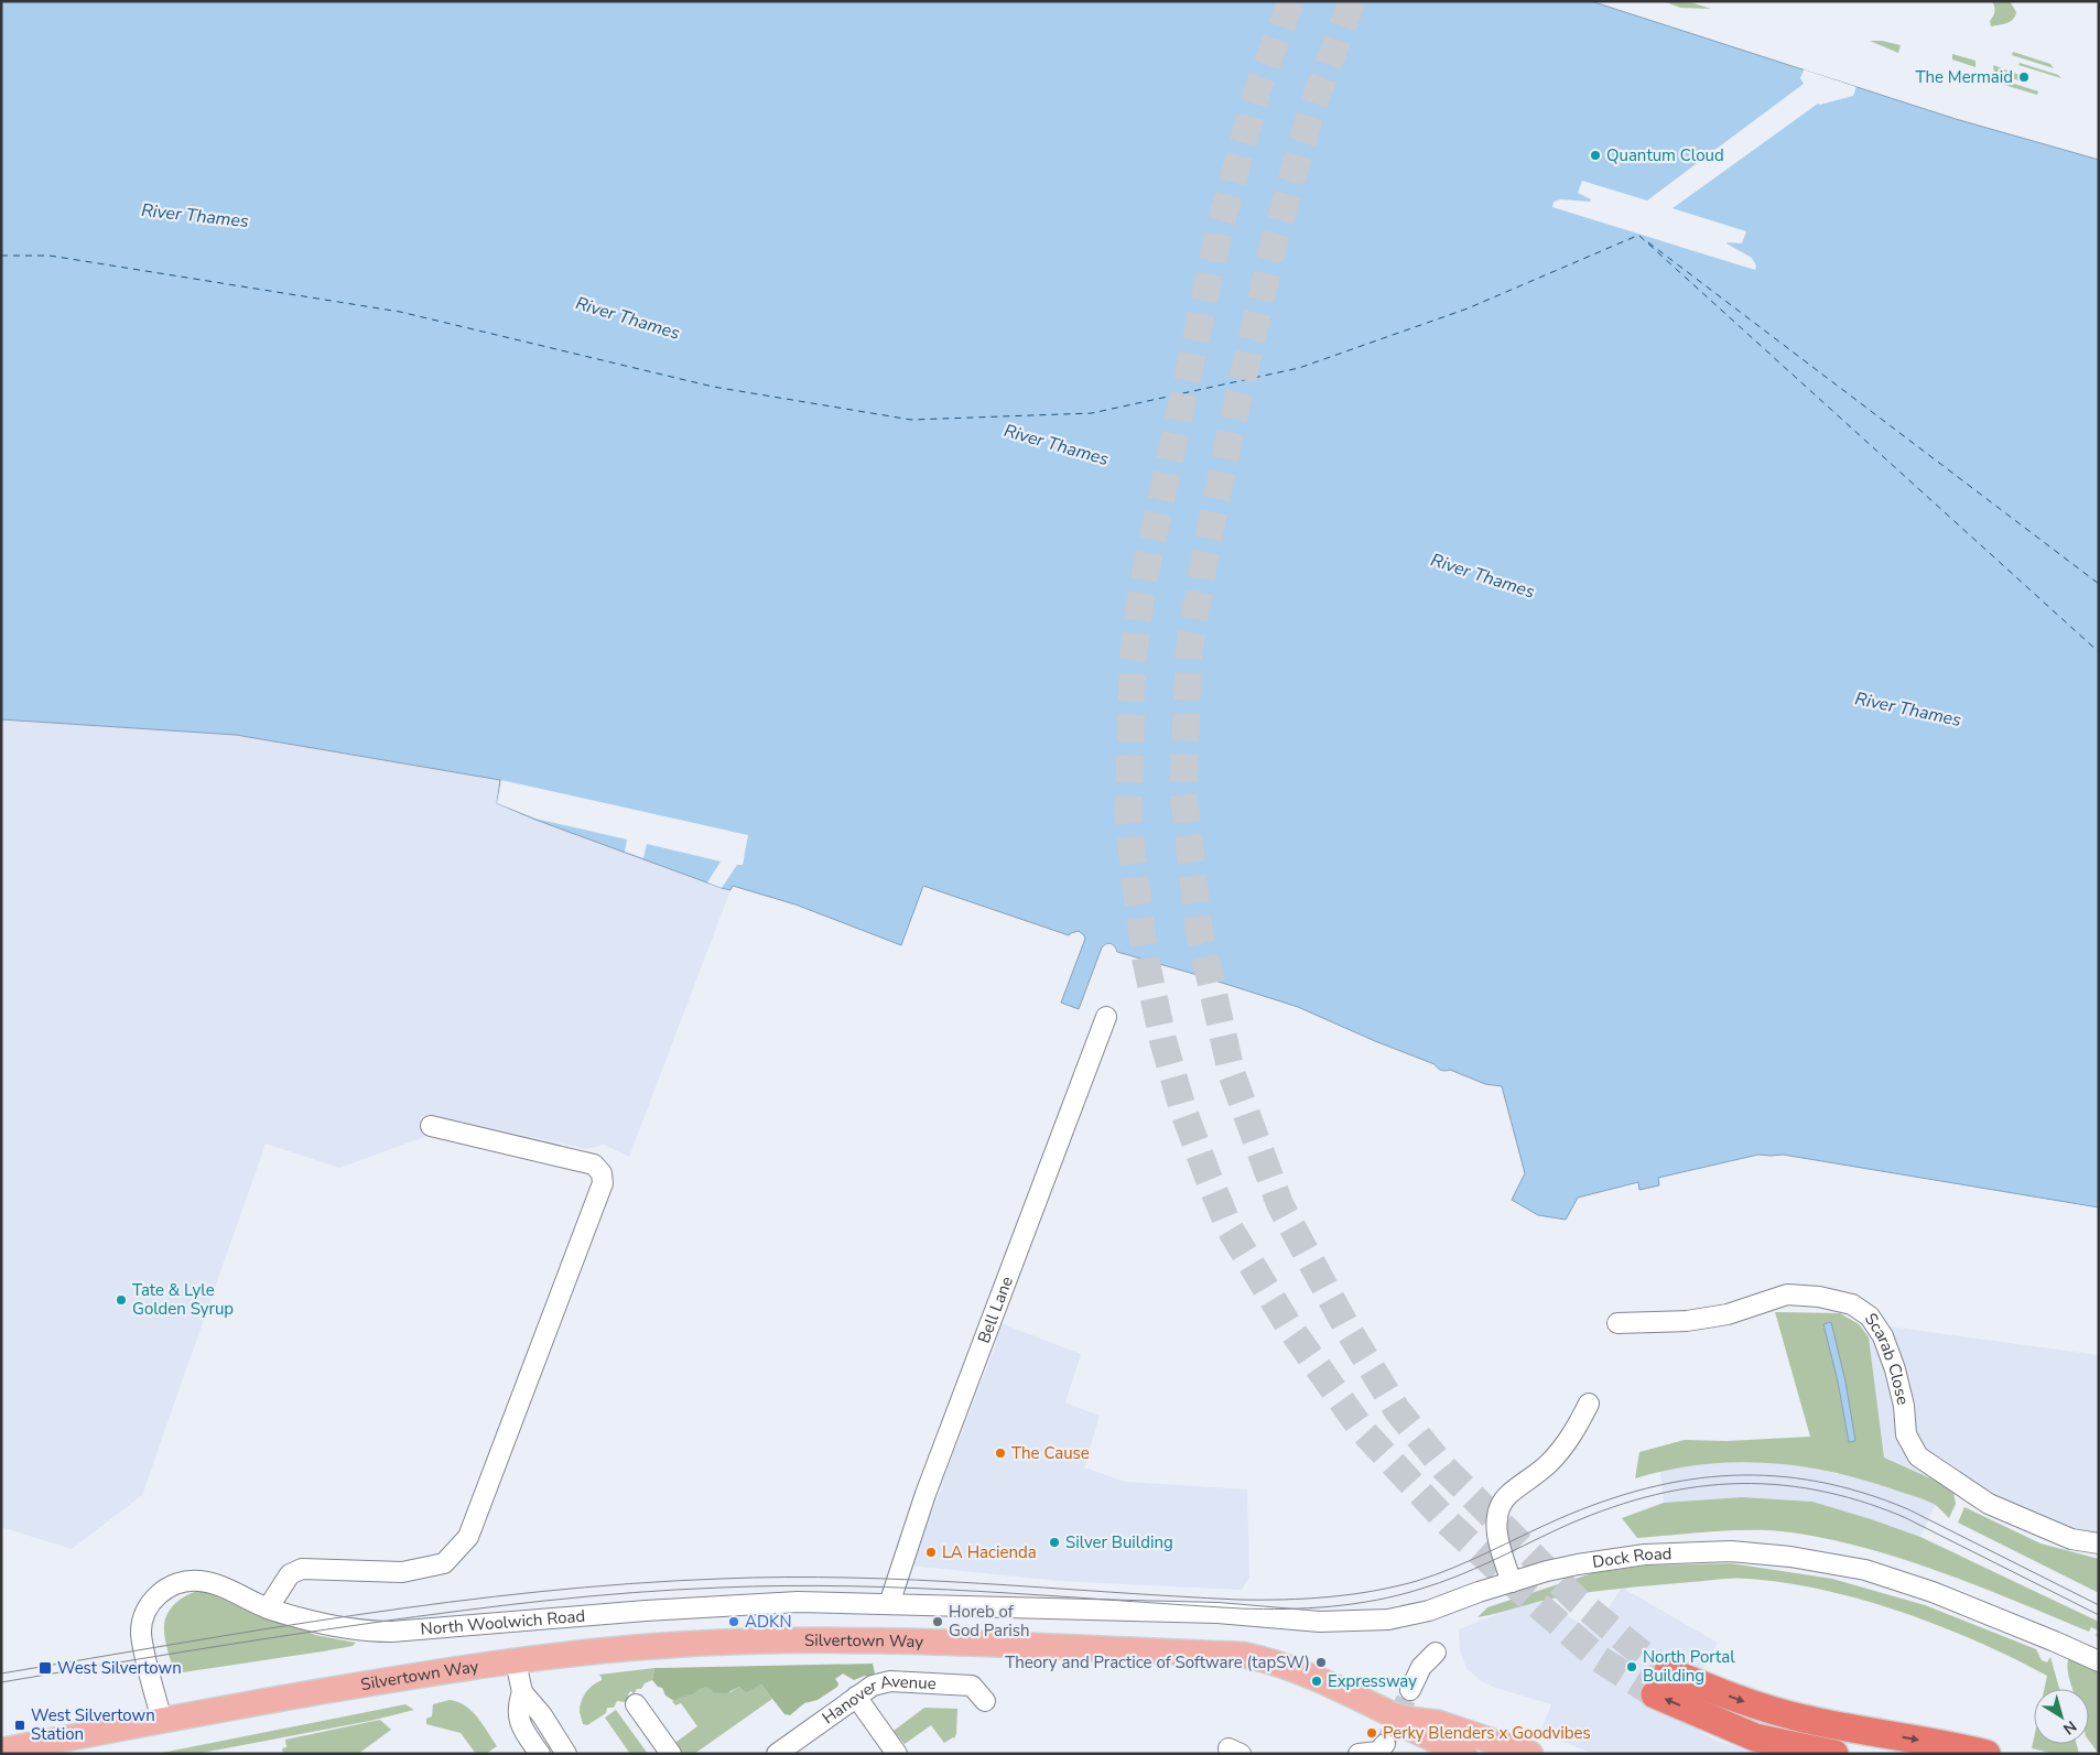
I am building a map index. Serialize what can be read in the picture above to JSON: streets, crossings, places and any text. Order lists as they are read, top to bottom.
{
  "streets": {
    "main road": ["Silvertown Way"],
    "street": [
      "Bell Lane",
      "Scarab Close",
      "Dock Road",
      "North Woolwich Road",
      "Hanover Avenue"
    ]
  },
  "crossings": [
    ["Bell Lane", "North Woolwich Road"],
    ["Dock Road", "North Woolwich Road"],
    ["North Woolwich Road", "Silvertown Way"]
  ],
  "water": ["River Thames"],
  "places": {
    "other": [
      "The Mermaid",
      "Quantum Cloud",
      "Tate & Lyle Golden Syrup",
      "The Cause",
      "Silver Building",
      "LA Hacienda",
      "ADKN",
      "Horeb of God Parish",
      "Theory and Practice of Software (tapSW)",
      "North Portal Building",
      "Expressway",
      "Perky Blenders x Goodvibes"
    ],
    "transit": ["West Silvertown", "West Silvertown Station"]
  },
  "north": "bottom right"
}
